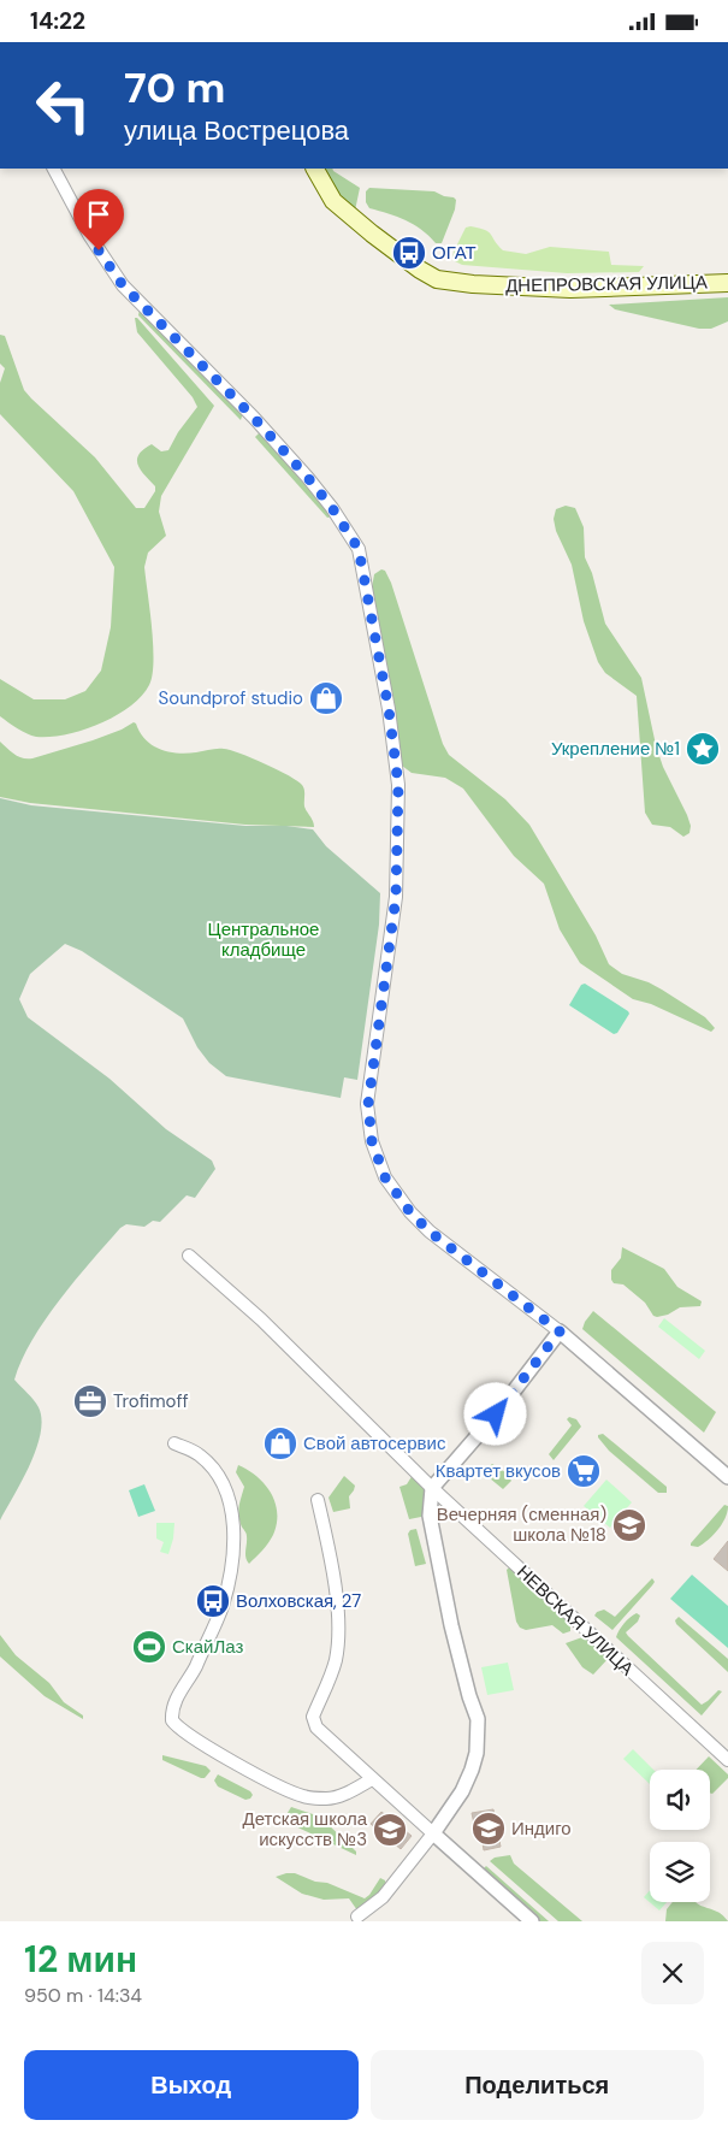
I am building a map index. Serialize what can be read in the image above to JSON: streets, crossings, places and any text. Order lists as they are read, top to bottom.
{
  "streets": {
    "main road": ["ДНЕПРОВСКАЯ УЛИЦА"],
    "street": ["НЕВСКАЯ УЛИЦА"]
  },
  "parks": ["Центральное кладбище"],
  "places": {
    "bus stop": ["ОГАТ", "Волховская, 27"],
    "shop": ["Soundprof studio", "Свой автосервис"],
    "place": ["Укрепление №1"],
    "office": ["Trofimoff"],
    "supermarket": ["Квартет вкусов"],
    "school or university": ["Вечерняя (сменная) школа №18", "Индиго", "Детская школа искусcтв №3"],
    "sports": ["СкайЛаз"]
  },
  "page": {
    "status": "14:22",
    "turn": ["70 m", "улица Вострецова"],
    "heading": ["12 мин", "950 m · 14:34"],
    "buttons": ["Выход", "Поделиться"]
  }
}
